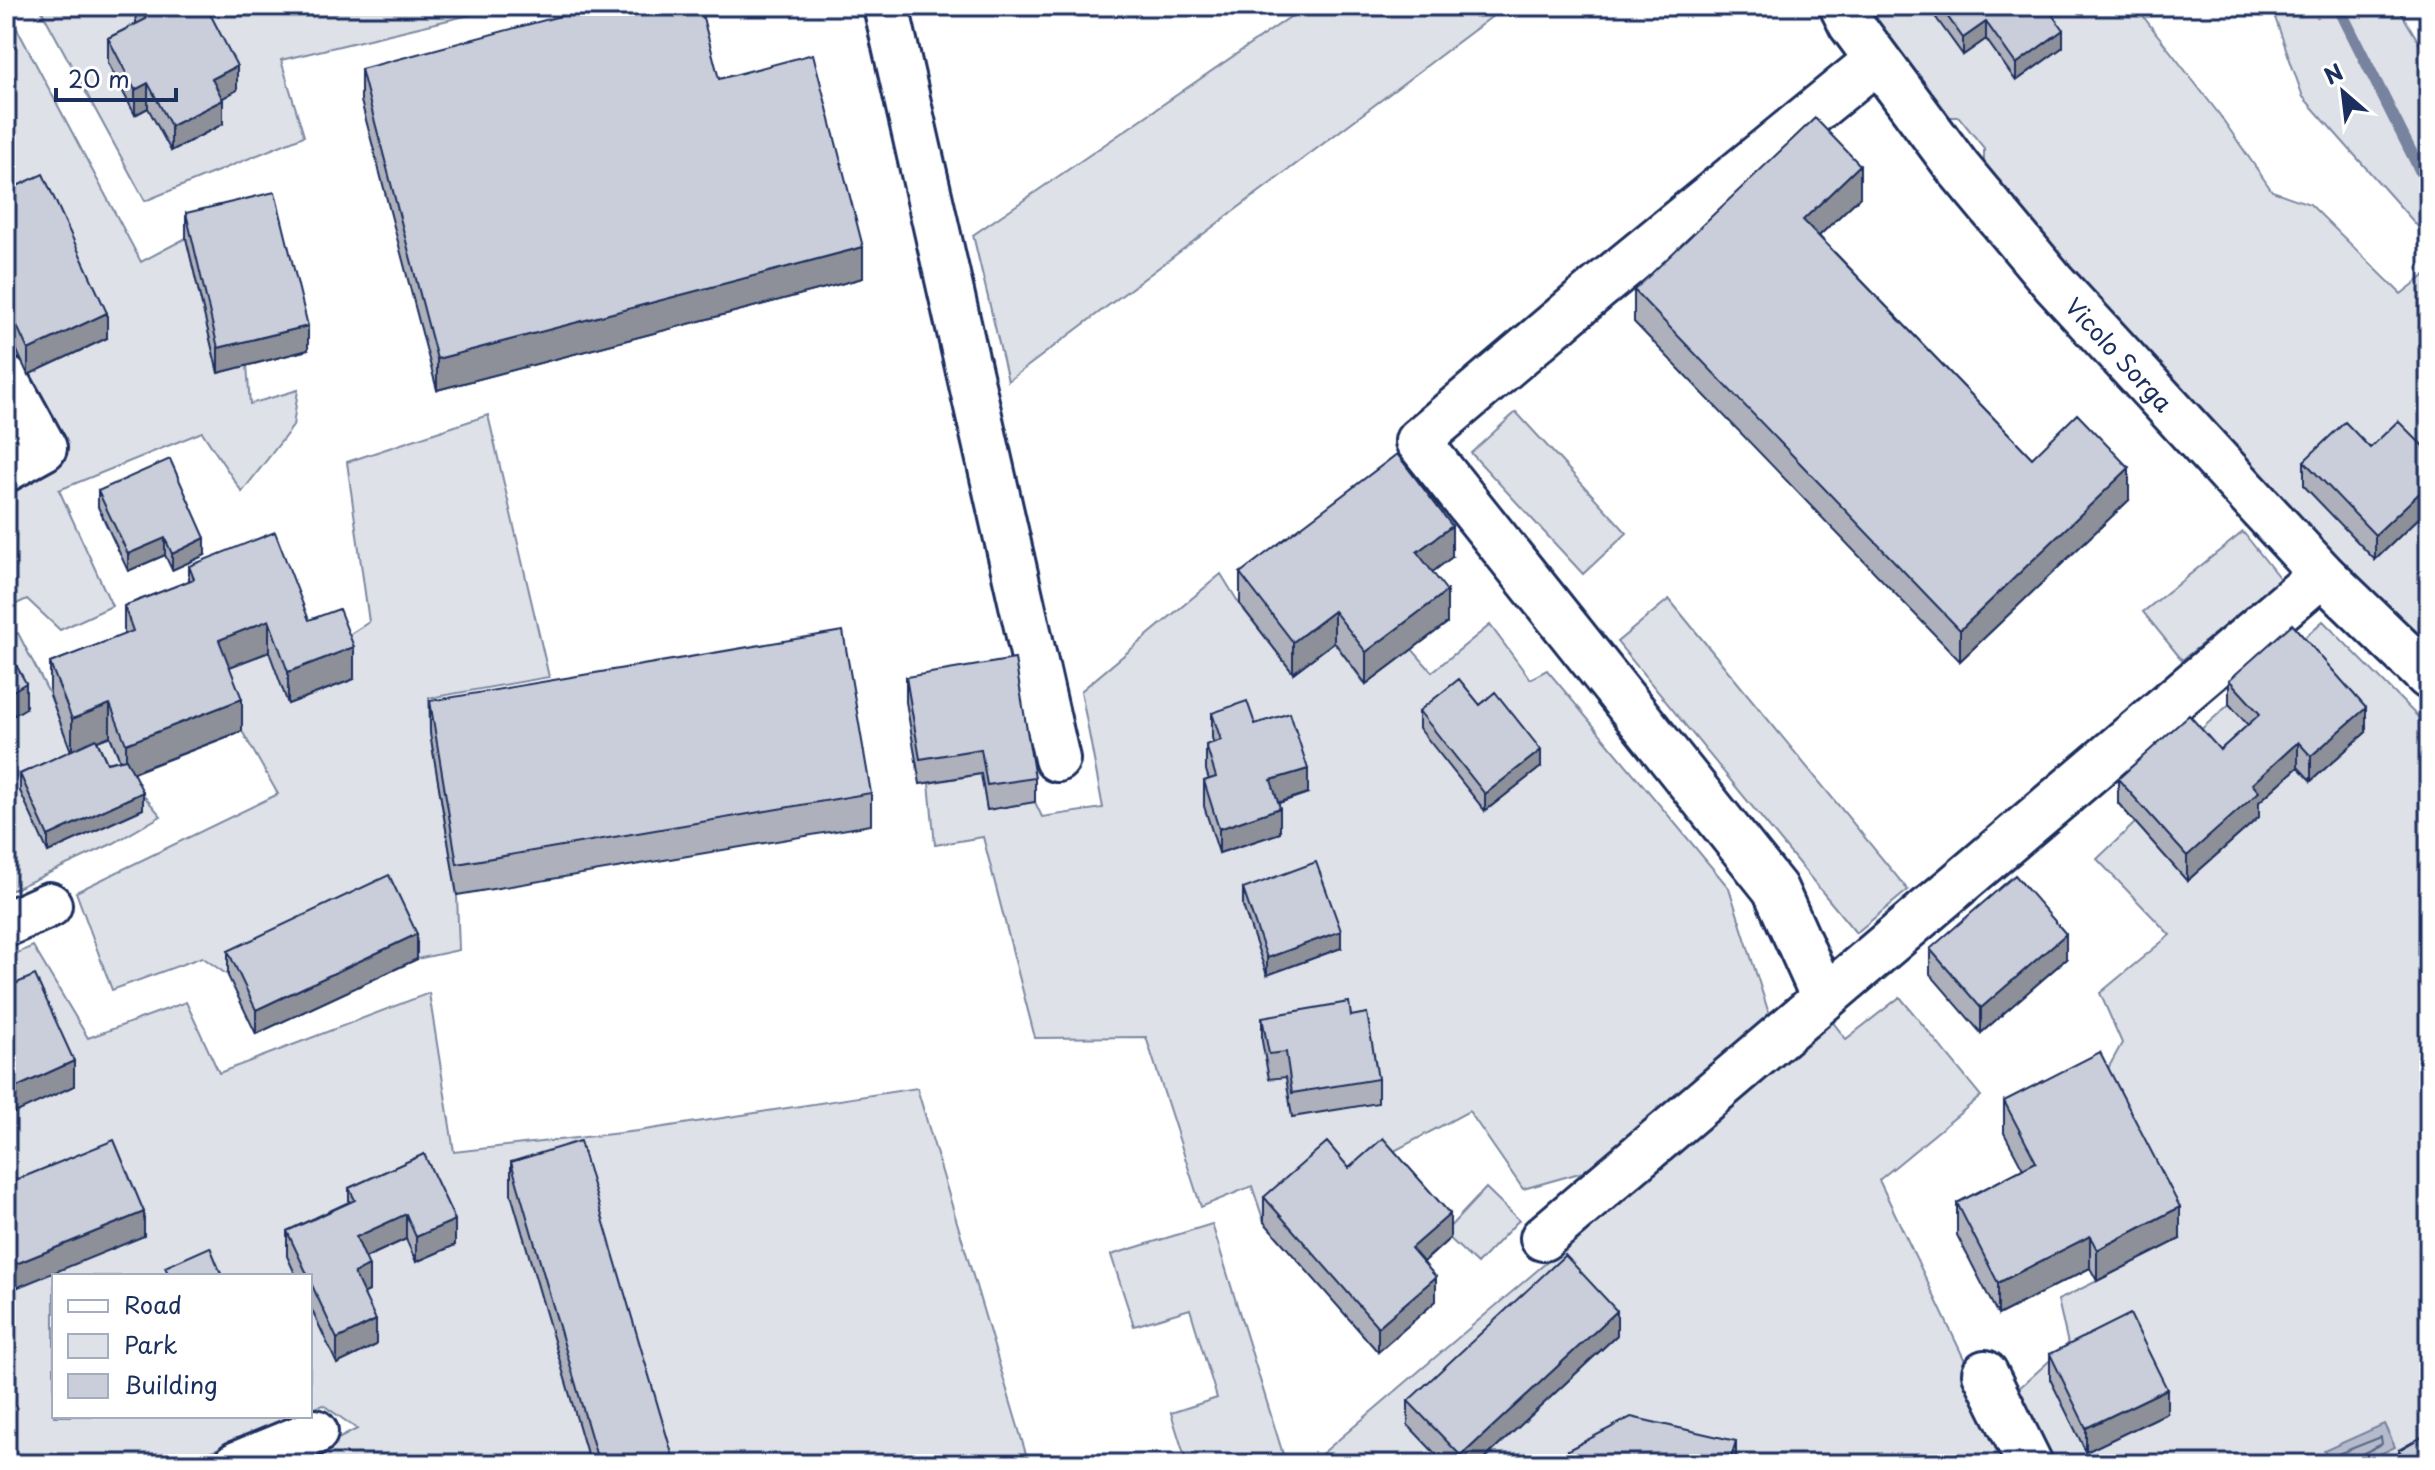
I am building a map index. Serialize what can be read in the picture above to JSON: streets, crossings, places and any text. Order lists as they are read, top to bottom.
{
  "streets": {
    "street": ["Vicolo Sorga"]
  },
  "legend": ["Road", "Park", "Building"],
  "scale_bar": "20 m",
  "north": "top left"
}
